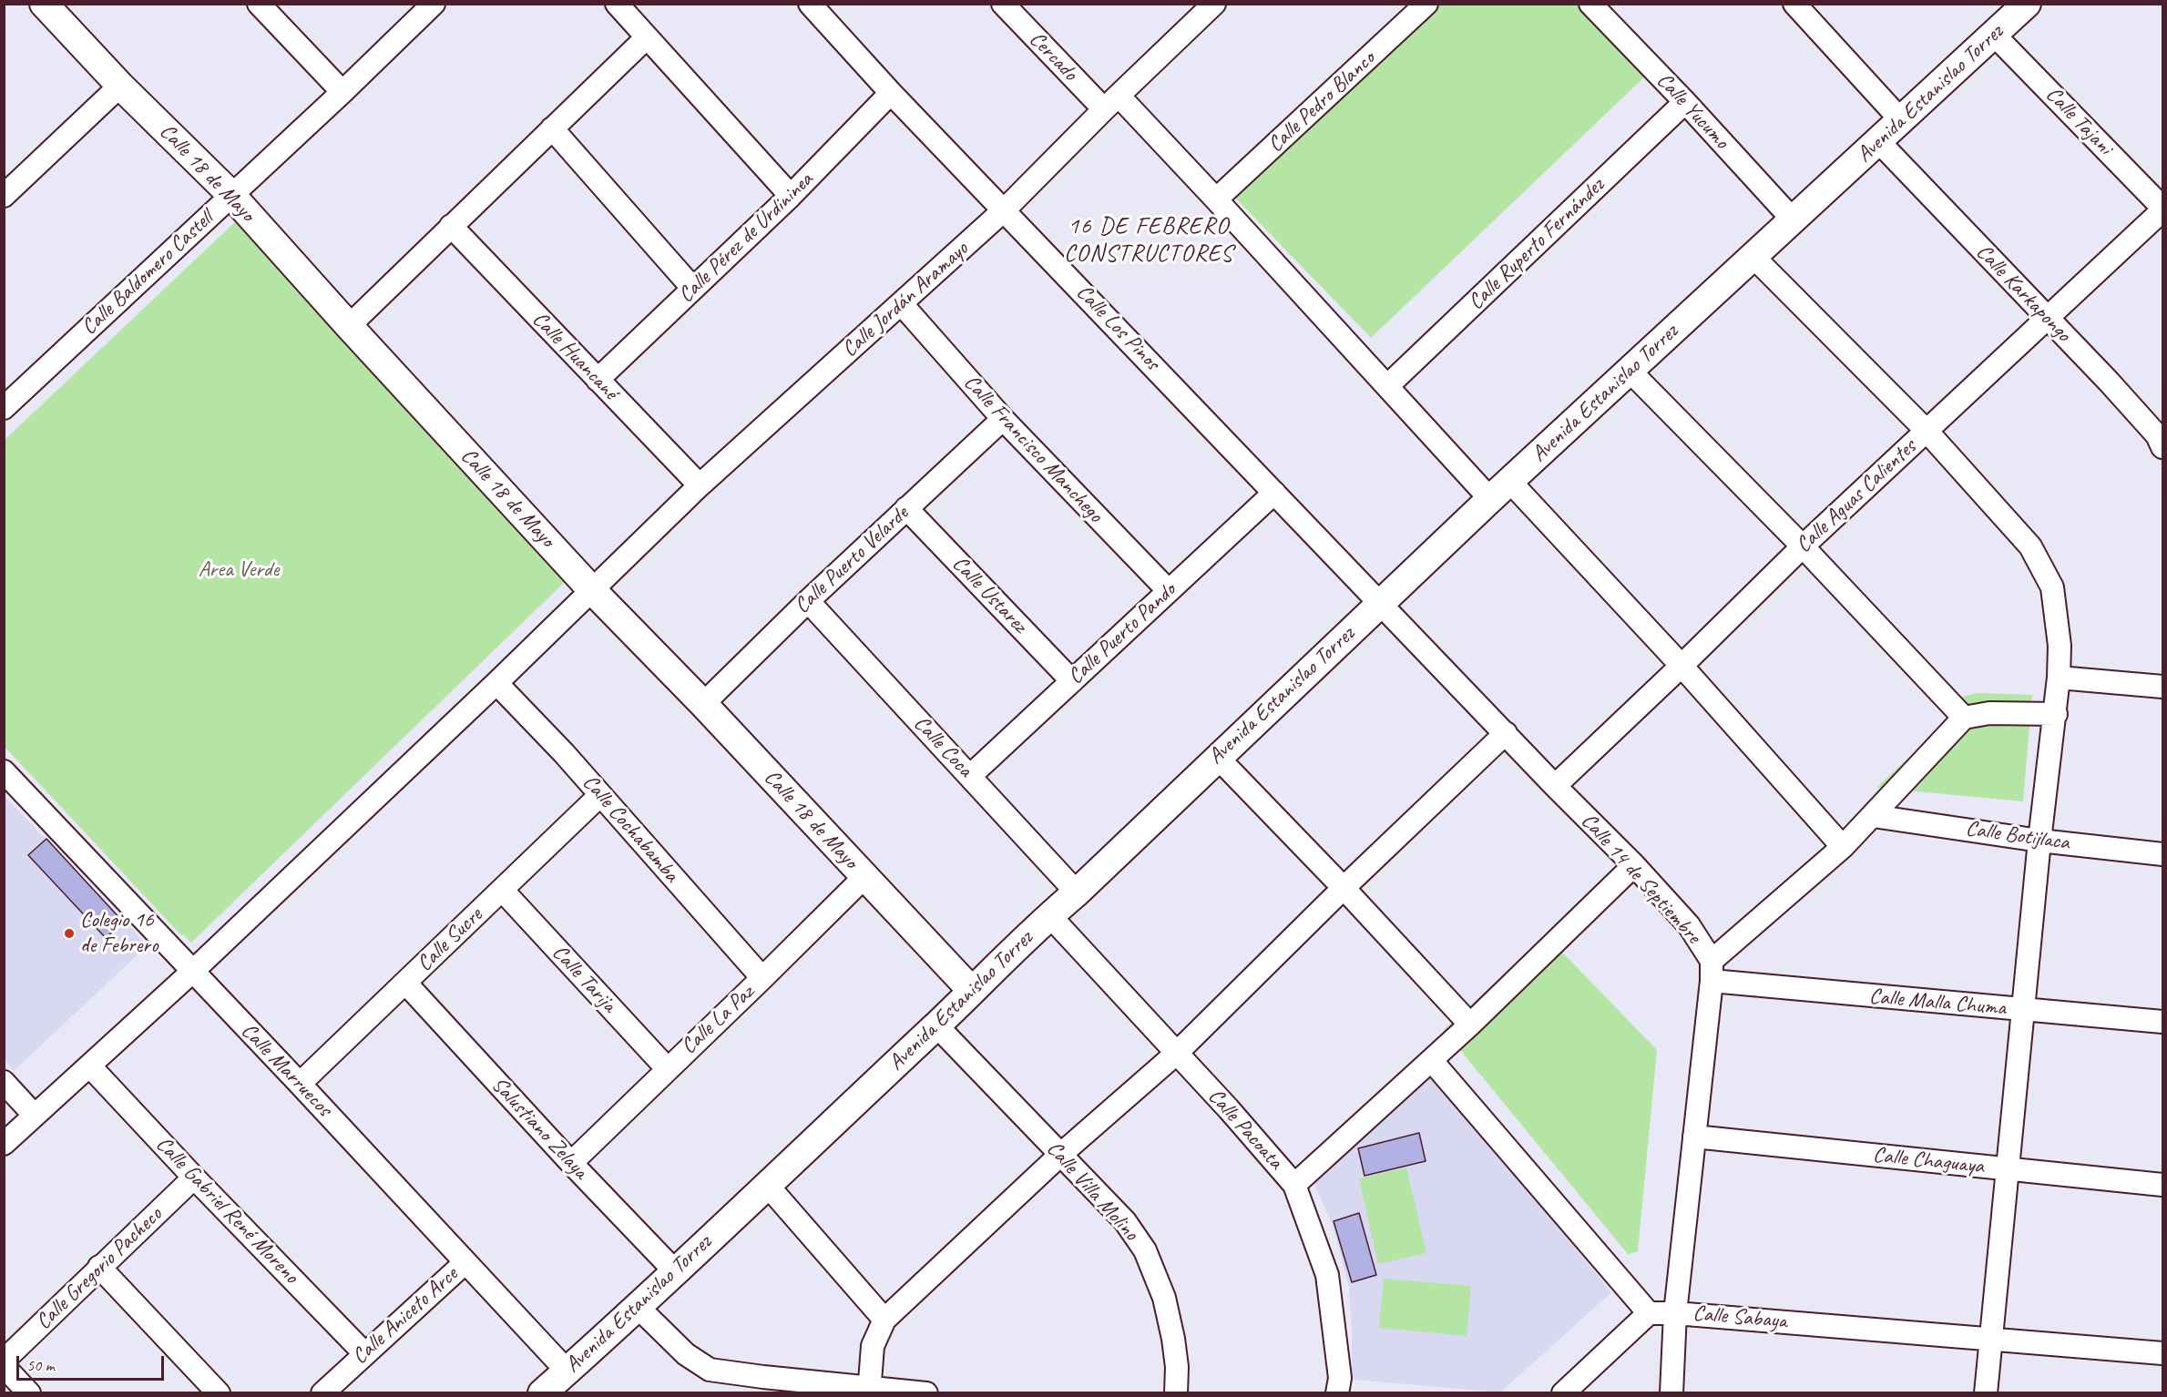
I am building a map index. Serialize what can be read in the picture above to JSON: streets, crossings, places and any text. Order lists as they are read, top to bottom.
{
  "streets": {
    "street": [
      "Cercado",
      "Avenida Estanislao Torrez",
      "Calle Pedro Blanco",
      "Calle Yucumo",
      "Calle Tajani",
      "Calle 18 de Mayo",
      "Calle Pérez de Urdininea",
      "Calle Ruperto Fernández",
      "Calle Baldomero Castell",
      "Calle Karkapongo",
      "Calle Jordán Aramayo",
      "Calle Los Pinos",
      "Calle Huancané",
      "Calle Francisco Manchego",
      "Calle Aguas Calientes",
      "Calle Puerto Velarde",
      "Calle Ustarez",
      "Calle Puerto Pando",
      "Calle Coca",
      "Calle Cochabamba",
      "Calle Botijlaca",
      "Calle 14 de Septiembre",
      "Calle Sucre",
      "Calle Tarija",
      "Calle Malla Chuma",
      "Calle La Paz",
      "Calle Marruecos",
      "Salustiano Zelaya",
      "Calle Pacoata",
      "Calle Chaguaya",
      "Calle Villa Molino",
      "Calle Gabriel René Moreno",
      "Calle Gregorio Pacheco",
      "Calle Aniceto Arce",
      "Calle Sabaya"
    ]
  },
  "crossings": [
    ["Cercado", "Avenida Estanislao Torrez"],
    ["Cercado", "Calle Pedro Blanco"],
    ["Cercado", "Calle Ruperto Fernández"],
    ["Cercado", "Calle Jordán Aramayo"],
    ["Avenida Estanislao Torrez", "Calle Yucumo"],
    ["Avenida Estanislao Torrez", "Calle Tajani"],
    ["Avenida Estanislao Torrez", "Calle 18 de Mayo"],
    ["Avenida Estanislao Torrez", "Calle Karkapongo"],
    ["Avenida Estanislao Torrez", "Calle Los Pinos"],
    ["Avenida Estanislao Torrez", "Calle Coca"],
    ["Avenida Estanislao Torrez", "Calle 14 de Septiembre"],
    ["Avenida Estanislao Torrez", "Calle Marruecos"],
    ["Avenida Estanislao Torrez", "Salustiano Zelaya"],
    ["Avenida Estanislao Torrez", "Calle Pacoata"],
    ["Avenida Estanislao Torrez", "Calle Villa Molino"],
    ["Calle Yucumo", "Calle Ruperto Fernández"],
    ["Calle Tajani", "Calle Aguas Calientes"],
    ["Calle 18 de Mayo", "Calle Baldomero Castell"],
    ["Calle 18 de Mayo", "Calle Jordán Aramayo"],
    ["Calle 18 de Mayo", "Calle Puerto Velarde"],
    ["Calle 18 de Mayo", "Calle La Paz"],
    ["Calle Pérez de Urdininea", "Calle Los Pinos"],
    ["Calle Pérez de Urdininea", "Calle Huancané"],
    ["Calle Karkapongo", "Calle Aguas Calientes"],
    ["Calle Jordán Aramayo", "Calle Los Pinos"],
    ["Calle Jordán Aramayo", "Calle Huancané"],
    ["Calle Jordán Aramayo", "Calle Francisco Manchego"],
    ["Calle Jordán Aramayo", "Calle Cochabamba"],
    ["Calle Jordán Aramayo", "Calle Marruecos"],
    ["Calle Jordán Aramayo", "Calle Gabriel René Moreno"],
    ["Calle Los Pinos", "Calle Puerto Pando"],
    ["Calle Los Pinos", "Calle 14 de Septiembre"],
    ["Calle Francisco Manchego", "Calle Puerto Velarde"],
    ["Calle Francisco Manchego", "Calle Puerto Pando"],
    ["Calle Aguas Calientes", "Calle 14 de Septiembre"],
    ["Calle Puerto Velarde", "Calle Ustarez"],
    ["Calle Puerto Velarde", "Calle Coca"],
    ["Calle Ustarez", "Calle Puerto Pando"],
    ["Calle Puerto Pando", "Calle Coca"],
    ["Calle Cochabamba", "Calle Sucre"],
    ["Calle Cochabamba", "Calle La Paz"],
    ["Calle 14 de Septiembre", "Calle Malla Chuma"],
    ["Calle Sucre", "Calle Tarija"],
    ["Calle Sucre", "Calle Marruecos"],
    ["Calle Sucre", "Salustiano Zelaya"],
    ["Calle Tarija", "Calle La Paz"],
    ["Calle La Paz", "Salustiano Zelaya"],
    ["Calle Marruecos", "Calle Aniceto Arce"],
    ["Calle Gabriel René Moreno", "Calle Gregorio Pacheco"],
    ["Calle Gabriel René Moreno", "Calle Aniceto Arce"]
  ],
  "districts": ["16 DE FEBRERO CONSTRUCTORES"],
  "parks": ["Area Verde"],
  "places": ["Colegio 16 de Febrero"],
  "scale_bar": "50 m"
}
